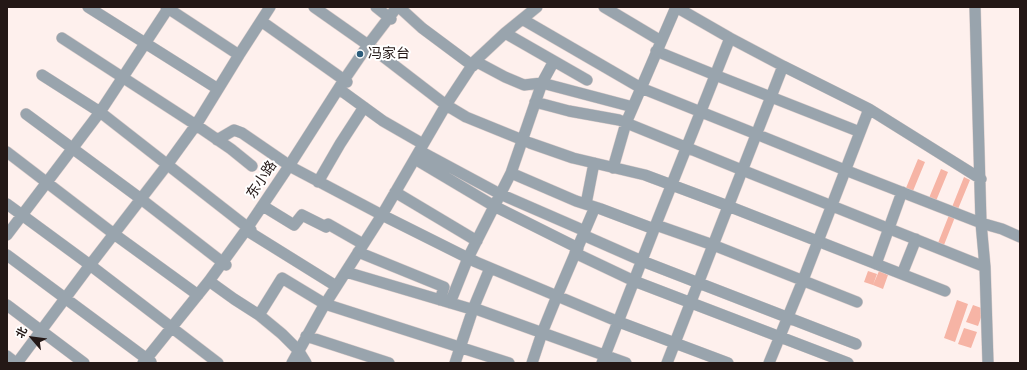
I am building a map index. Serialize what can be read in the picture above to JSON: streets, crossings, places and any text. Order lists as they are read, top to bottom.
{
  "streets": {
    "street": ["东小路"]
  },
  "places": ["冯家台"],
  "north": "top left"
}
